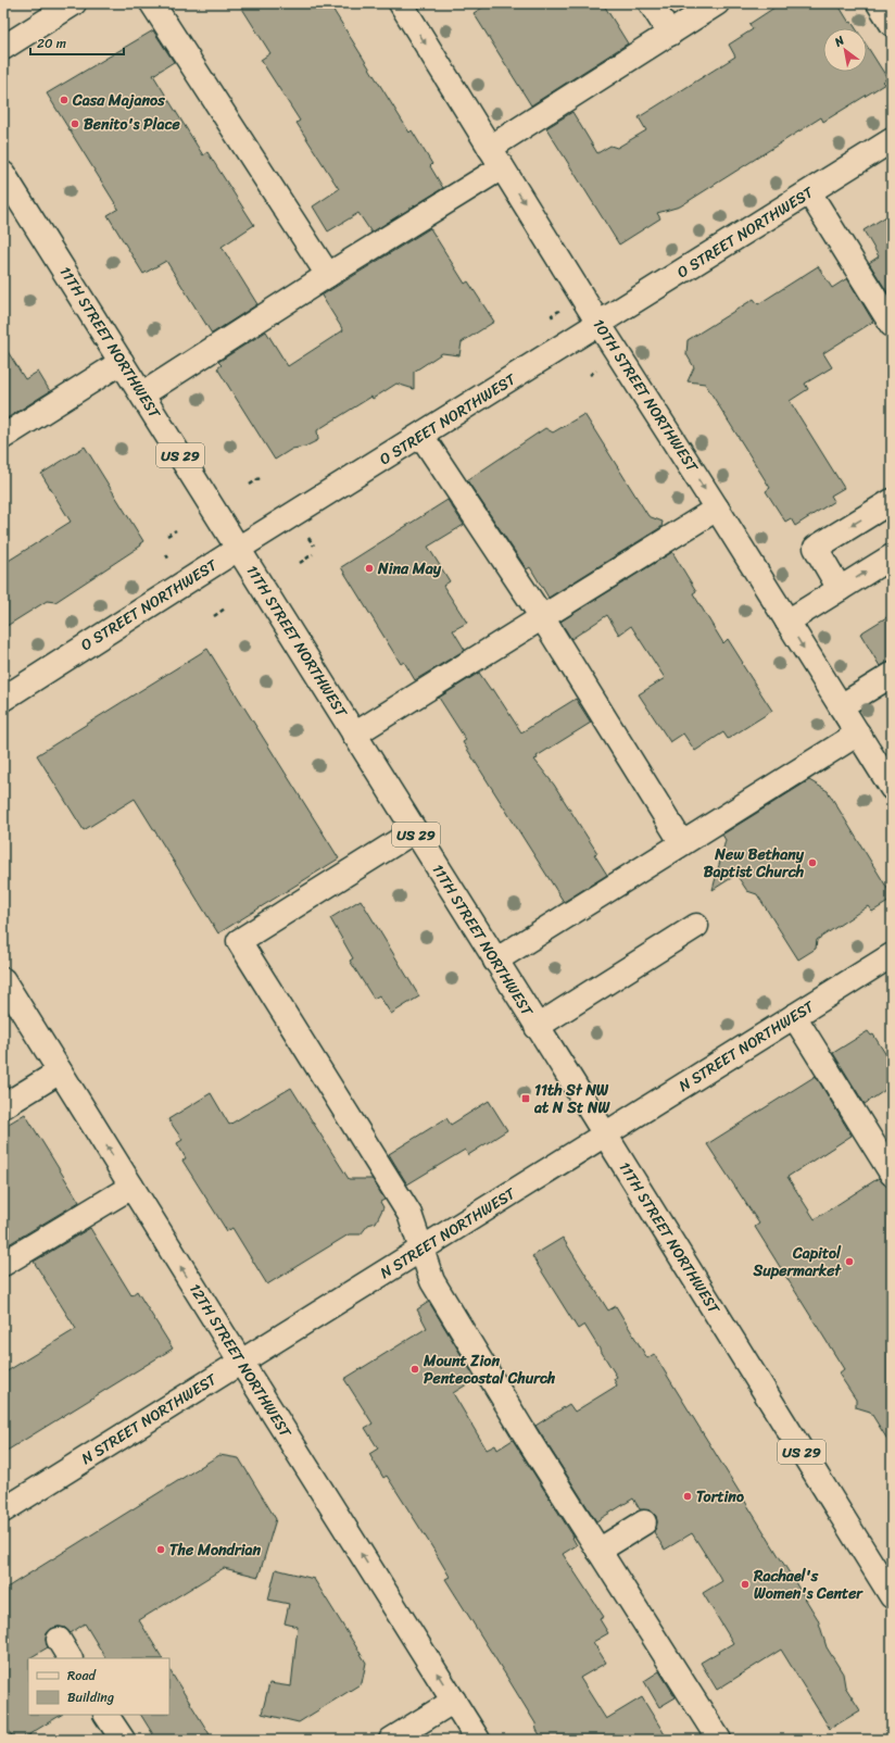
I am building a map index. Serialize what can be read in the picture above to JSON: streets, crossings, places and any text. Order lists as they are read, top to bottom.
{
  "streets": {
    "main road": [
      "O STREET NORTHWEST",
      "11TH STREET NORTHWEST",
      "10TH STREET NORTHWEST",
      "US 29",
      "N STREET NORTHWEST",
      "12TH STREET NORTHWEST"
    ]
  },
  "crossings": [
    ["O STREET NORTHWEST", "11TH STREET NORTHWEST"],
    ["O STREET NORTHWEST", "10TH STREET NORTHWEST"],
    ["11TH STREET NORTHWEST", "N STREET NORTHWEST"],
    ["N STREET NORTHWEST", "12TH STREET NORTHWEST"]
  ],
  "places": {
    "other": [
      "Casa Majanos",
      "Benito's Place",
      "Nina May",
      "New Bethany Baptist Church",
      "Capitol Supermarket",
      "Mount Zion Pentecostal Church",
      "Tortino",
      "The Mondrian",
      "Rachael's Women's Center"
    ],
    "transit": ["11th St NW at N St NW"]
  },
  "legend": ["Road", "Building"],
  "scale_bar": "20 m",
  "north": "top left"
}
